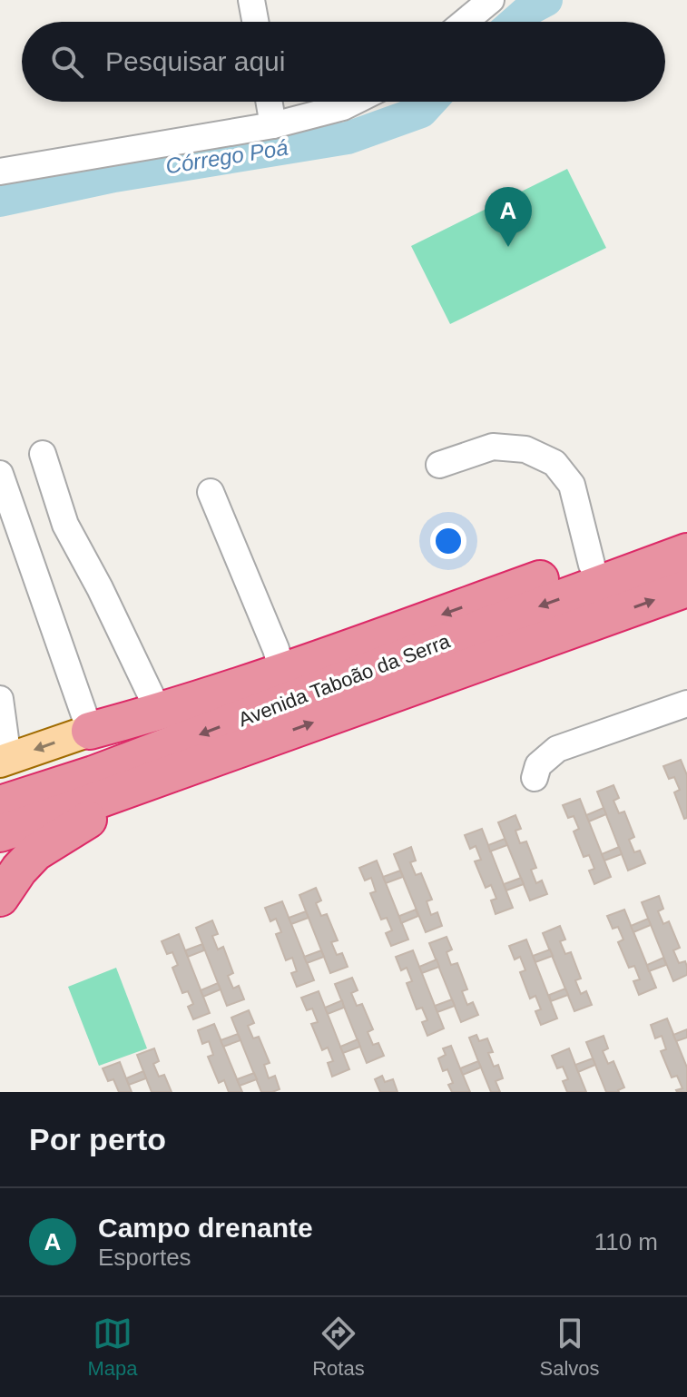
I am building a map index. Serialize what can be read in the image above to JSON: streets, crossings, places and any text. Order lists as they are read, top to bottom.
{
  "streets": {
    "highway": ["Avenida Taboão da Serra"]
  },
  "water": ["Córrego Poá"],
  "page": {
    "search": "Pesquisar aqui",
    "pins": "A",
    "heading": "Por perto",
    "list": [
      {
        "mark": "A",
        "name": "Campo drenante",
        "note": "Esportes",
        "value": "110 m"
      }
    ],
    "nav": ["Mapa", "Rotas", "Salvos"]
  }
}
